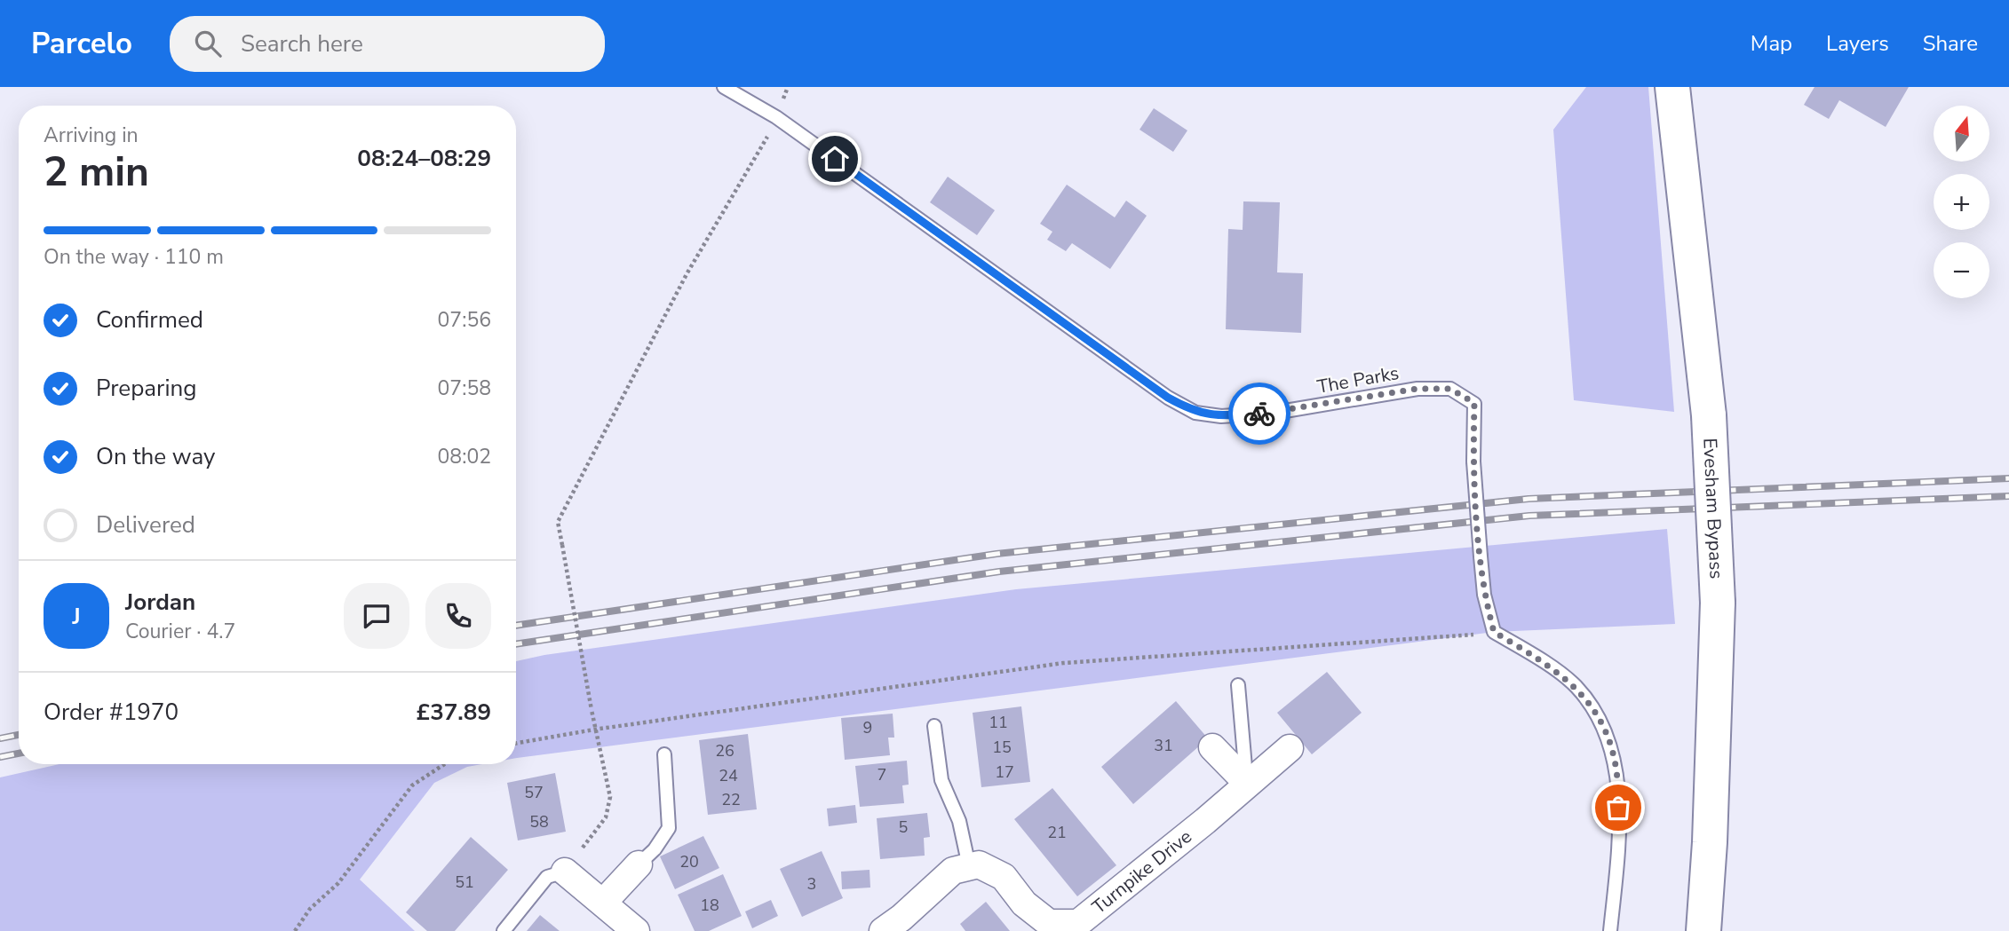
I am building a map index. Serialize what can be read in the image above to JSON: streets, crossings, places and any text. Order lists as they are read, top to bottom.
{
  "streets": {
    "highway": ["Evesham Bypass"],
    "street": ["Turnpike Drive"],
    "lane": ["The Parks"]
  },
  "house_numbers": [
    "11",
    "9",
    "31",
    "15",
    "26",
    "17",
    "7",
    "24",
    "57",
    "22",
    "58",
    "5",
    "21",
    "20",
    "51",
    "3",
    "18"
  ],
  "north": "top",
  "page": {
    "header": "Parcelo",
    "search": "Search here",
    "nav": ["Map", "Layers", "Share"],
    "map_buttons": ["+", "−"],
    "heading": ["2 min", "Arriving in", "08:24–08:29"],
    "panel": [
      "Jordan",
      "Courier · 4.7",
      "Order #1970",
      "£37.89"
    ],
    "bar": "On the way · 110 m",
    "list": [
      ["Confirmed", "07:56"],
      ["Preparing", "07:58"],
      ["On the way", "08:02"],
      "Delivered"
    ],
    "round": "J"
  }
}
